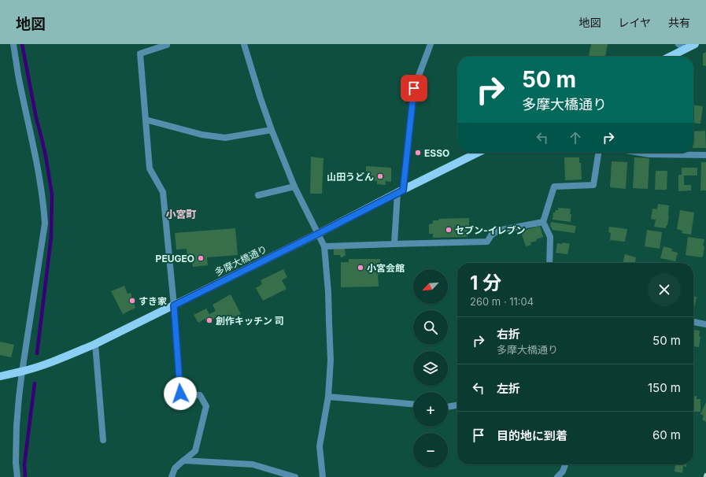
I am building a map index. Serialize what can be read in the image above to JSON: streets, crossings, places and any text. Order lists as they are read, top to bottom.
{
  "streets": {
    "main road": ["多摩大橋通り"]
  },
  "districts": ["小宮町"],
  "places": [
    "ESSO",
    "山田うどん",
    "セブン-イレブン",
    "PEUGEO",
    "小宮会館",
    "すき家",
    "創作キッチン 司"
  ],
  "north": "bottom left",
  "page": {
    "header": "地図",
    "nav": ["地図", "レイヤ", "共有"],
    "turn": ["50 m", "多摩大橋通り"],
    "heading": ["1 分", "260 m · 11:04"],
    "map_buttons": ["+", "−"],
    "list": [
      {
        "name": "右折",
        "note": "多摩大橋通り",
        "value": "50 m"
      },
      {
        "name": "左折",
        "value": "150 m"
      },
      {
        "name": "目的地に到着",
        "value": "60 m"
      }
    ]
  }
}
